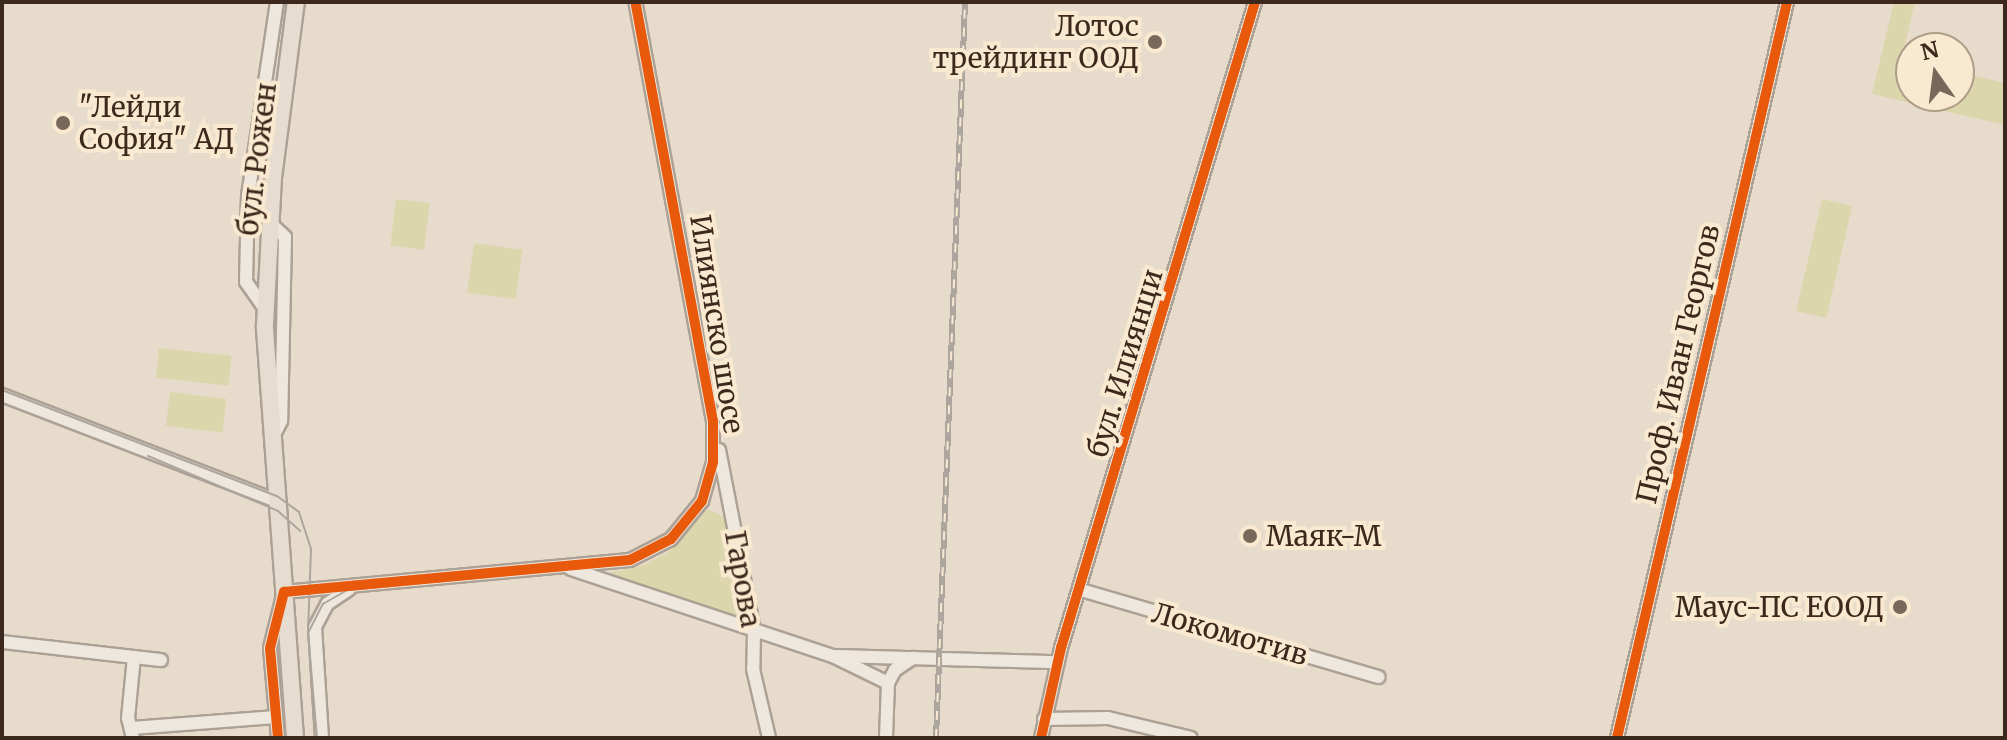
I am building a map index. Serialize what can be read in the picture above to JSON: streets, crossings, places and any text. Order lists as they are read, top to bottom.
{
  "streets": {
    "main road": ["бул. Рожен"],
    "street": [
      "Илиянско шосе",
      "бул. Илиянци",
      "Проф. Иван Георгов",
      "Гарова",
      "Локомотив"
    ]
  },
  "crossings": [
    ["бул. Рожен", "Илиянско шосе"],
    ["Илиянско шосе", "Гарова"],
    ["бул. Илиянци", "Локомотив"]
  ],
  "places": [
    "Лотос трейдинг ООД",
    "\"Лейди София\" АД",
    "Маяк-М",
    "Маус-ПС ЕООД"
  ],
  "north": "top"
}
